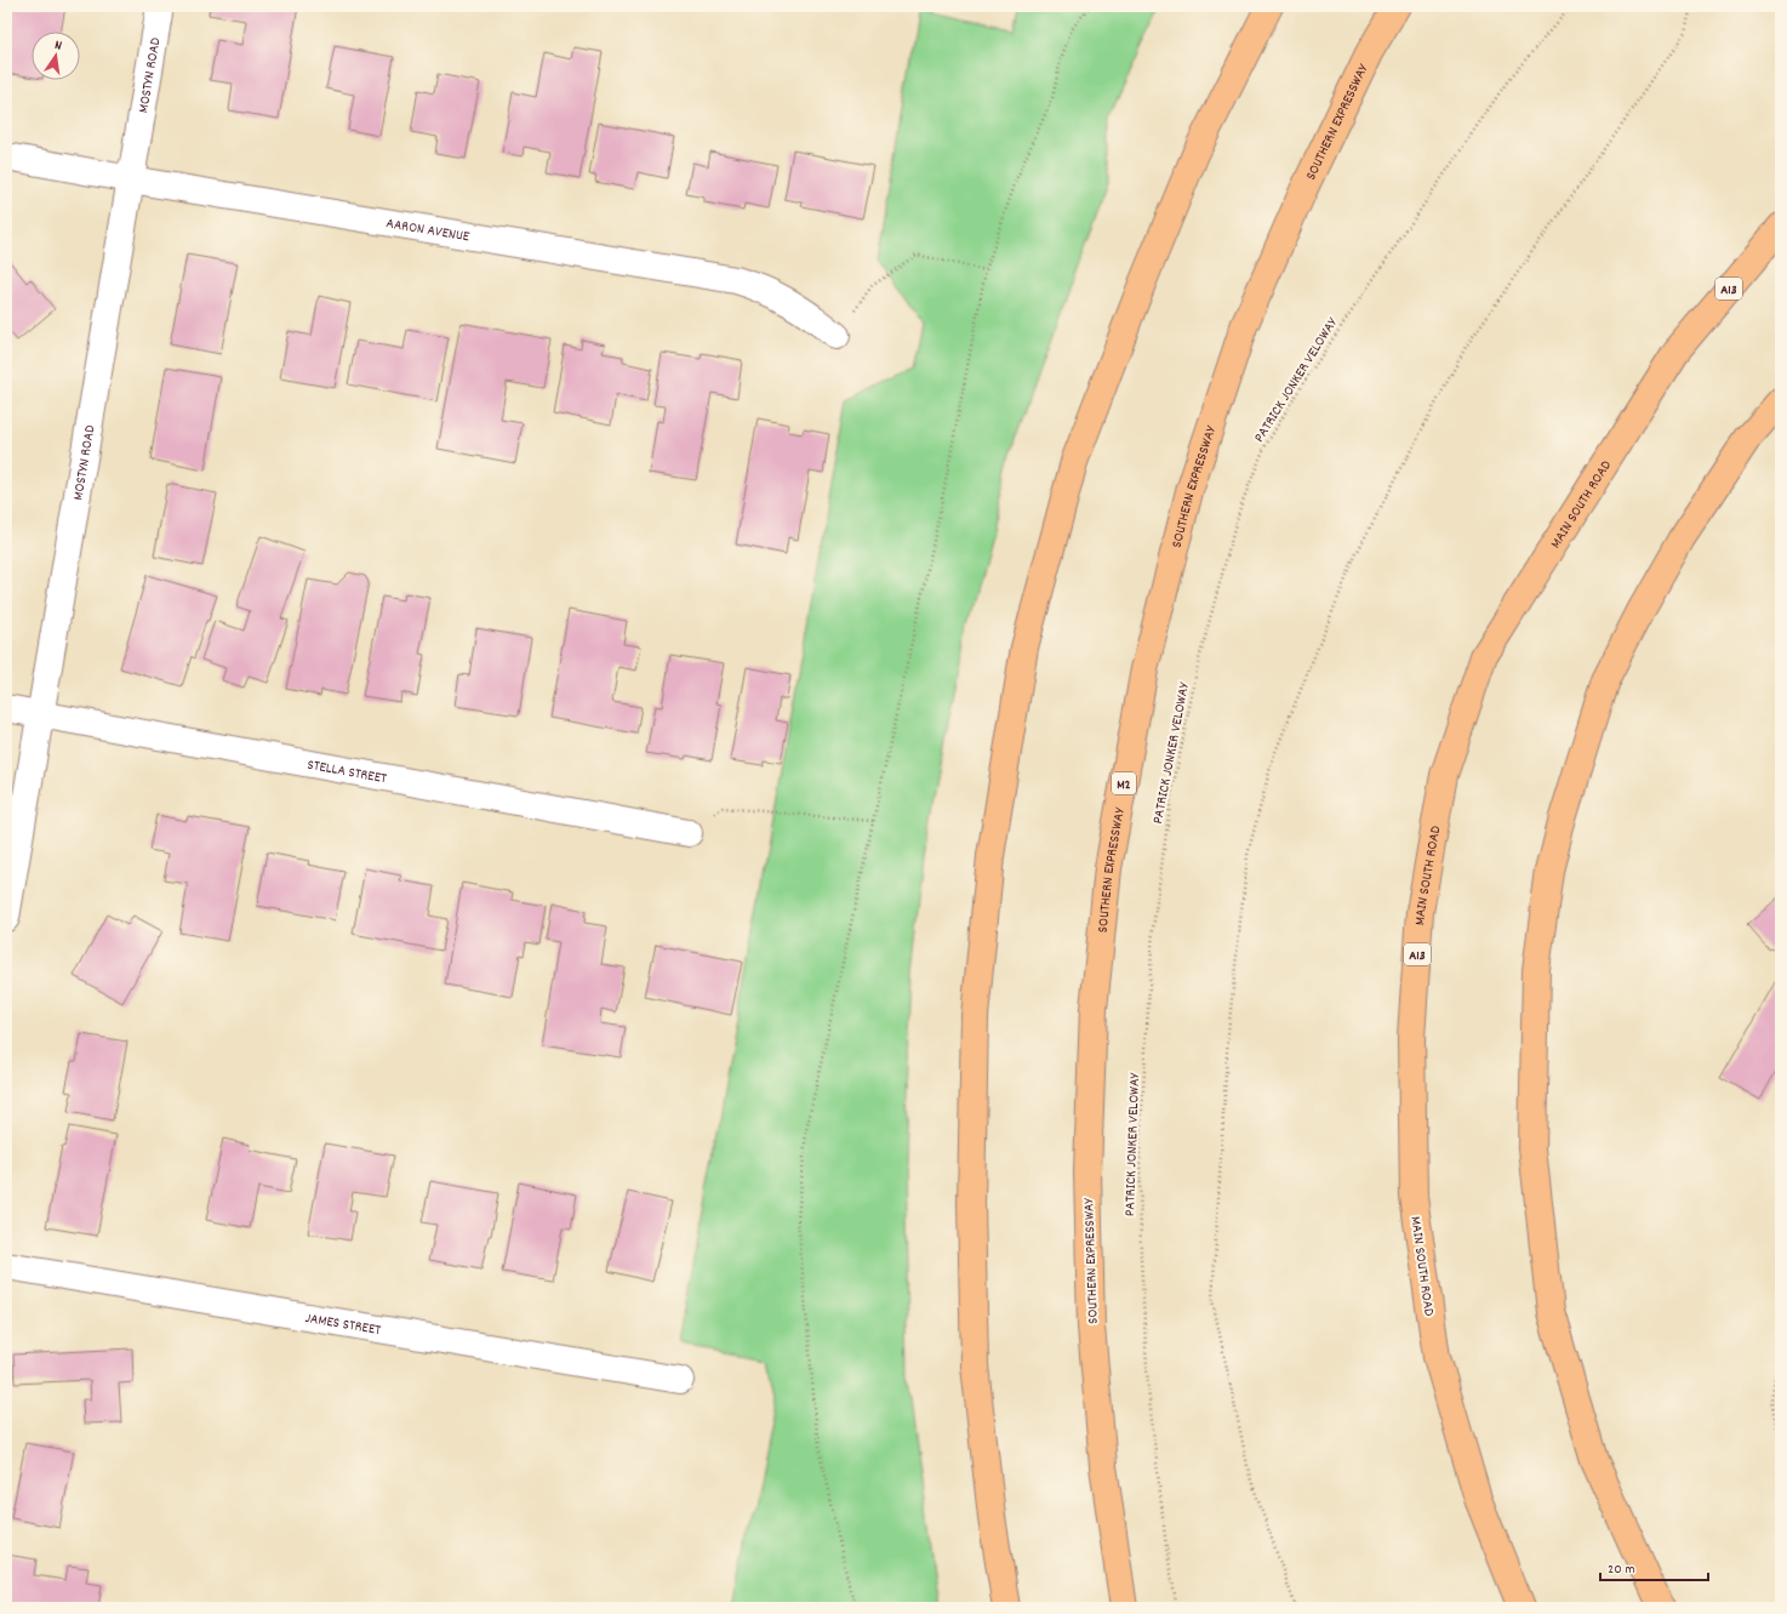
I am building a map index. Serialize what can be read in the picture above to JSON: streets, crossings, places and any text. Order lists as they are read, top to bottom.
{
  "streets": {
    "highway": [
      "SOUTHERN EXPRESSWAY",
      "A13",
      "MAIN SOUTH ROAD",
      "M2"
    ],
    "street": [
      "MOSTYN ROAD",
      "AARON AVENUE",
      "STELLA STREET",
      "JAMES STREET"
    ],
    "path": ["PATRICK JONKER VELOWAY"]
  },
  "crossings": [
    ["MOSTYN ROAD", "AARON AVENUE"],
    ["MOSTYN ROAD", "STELLA STREET"]
  ],
  "scale_bar": "20 m",
  "north": "top"
}
